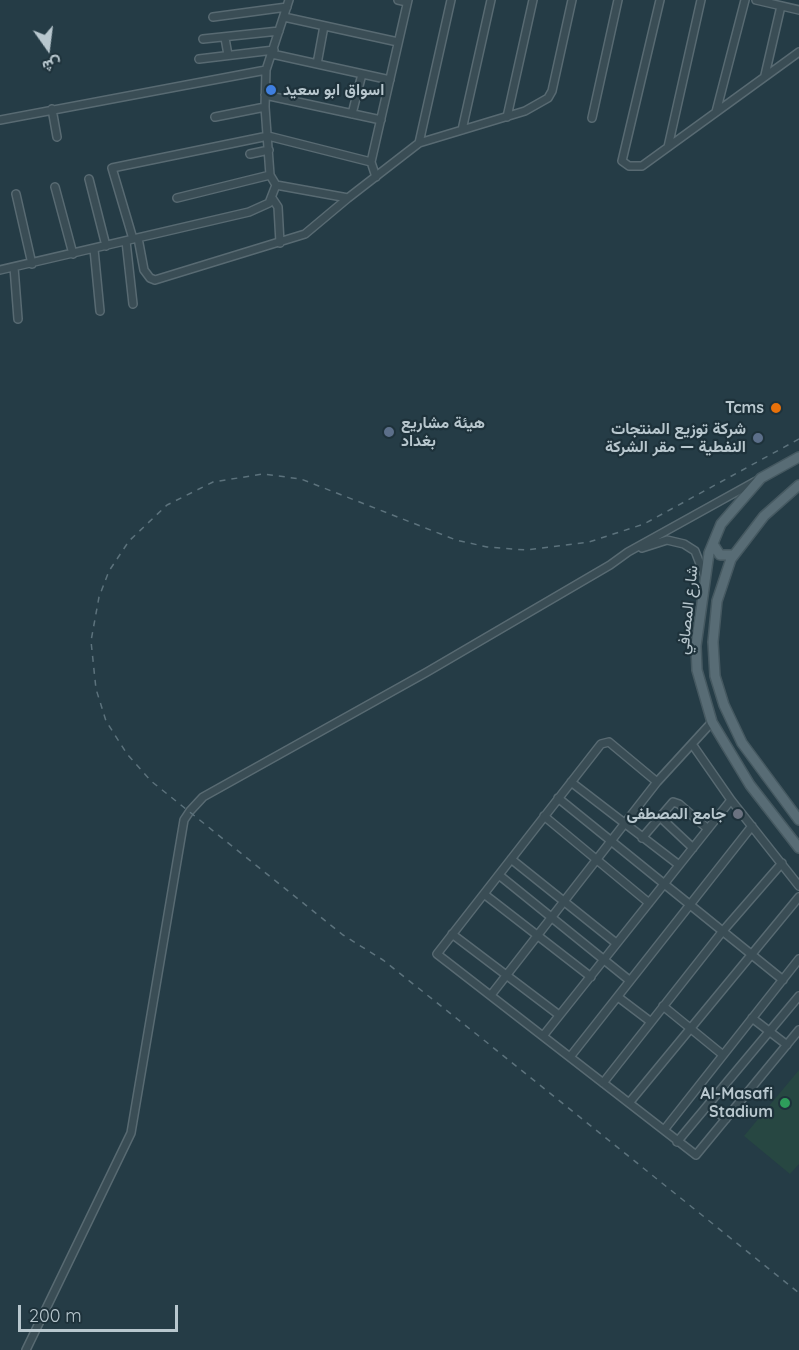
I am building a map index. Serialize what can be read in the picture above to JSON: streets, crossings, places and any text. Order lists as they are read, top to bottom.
{
  "streets": {
    "main road": ["شارع المصافي"]
  },
  "places": [
    "اسواق ابو سعيد",
    "Tcms",
    "هيئة مشاريع بغداد",
    "شركة توزيع المنتجات النفطية — مقر الشركة",
    "جامع المصطفى",
    "Al-Masafi Stadium"
  ],
  "scale_bar": "200 m",
  "north": "bottom"
}
